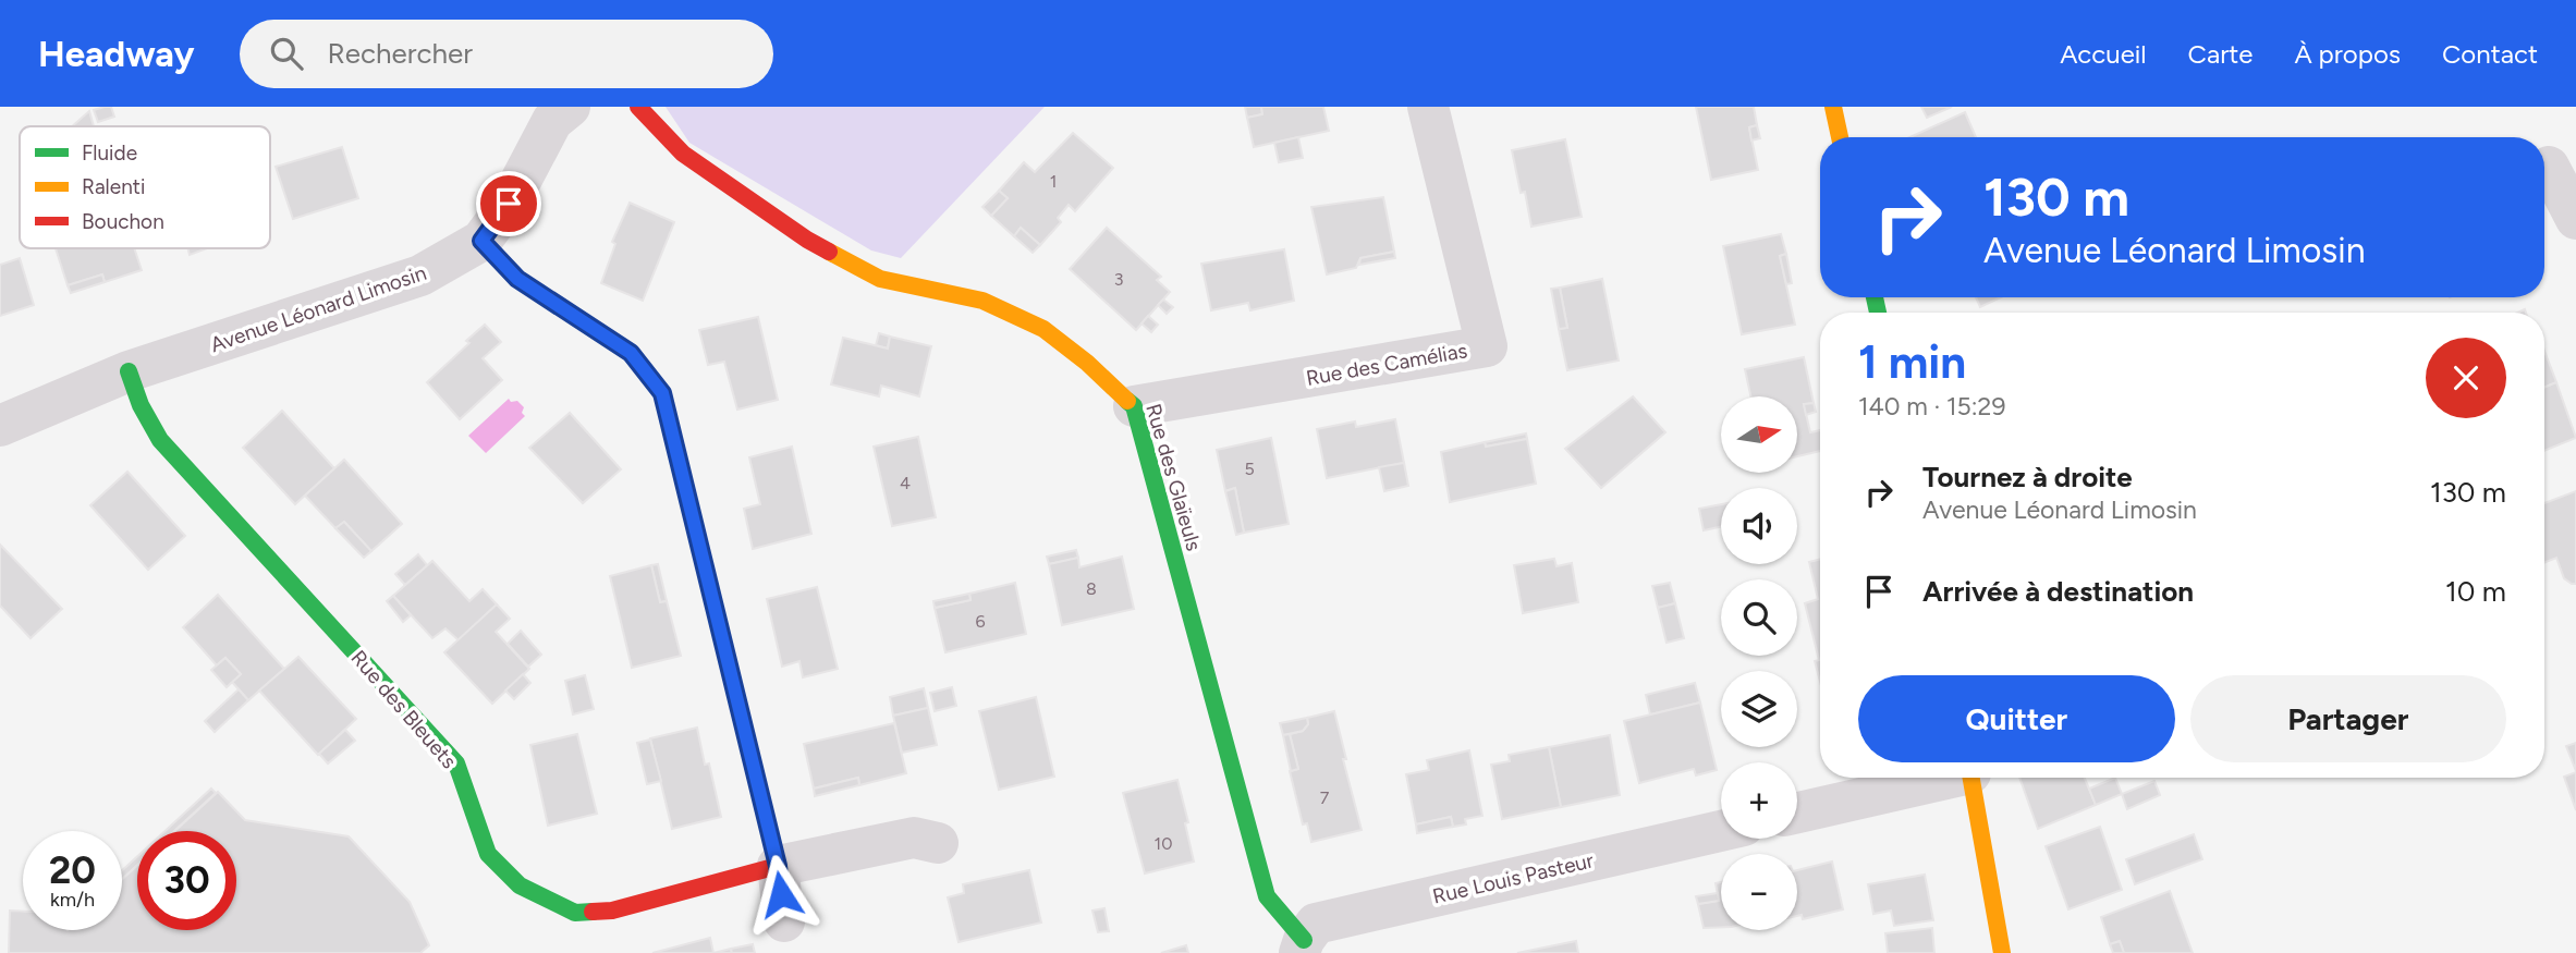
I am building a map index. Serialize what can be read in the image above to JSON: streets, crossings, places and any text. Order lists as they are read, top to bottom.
{
  "streets": {
    "street": [
      "Avenue Léonard Limosin",
      "Rue des Camélias",
      "Rue des Glaïeuls",
      "Rue des Bleuets",
      "Rue Louis Pasteur"
    ]
  },
  "crossings": [
    ["Avenue Léonard Limosin", "Rue des Bleuets"],
    ["Rue des Camélias", "Rue des Glaïeuls"],
    ["Rue des Glaïeuls", "Rue Louis Pasteur"]
  ],
  "house_numbers": [
    "1",
    "3",
    "5",
    "4",
    "8",
    "6",
    "7",
    "10"
  ],
  "legend": ["Fluide", "Ralenti", "Bouchon"],
  "north": "right",
  "page": {
    "header": "Headway",
    "search": "Rechercher",
    "nav": [
      "Accueil",
      "Carte",
      "À propos",
      "Contact"
    ],
    "turn": ["130 m", "Avenue Léonard Limosin"],
    "heading": ["1 min", "140 m · 15:29"],
    "map_buttons": ["+", "−"],
    "list": [
      {
        "name": "Tournez à droite",
        "note": "Avenue Léonard Limosin",
        "value": "130 m"
      },
      {
        "name": "Arrivée à destination",
        "value": "10 m"
      }
    ],
    "buttons": ["Quitter", "Partager"],
    "speed": "20 km/h",
    "limit": "30"
  }
}
